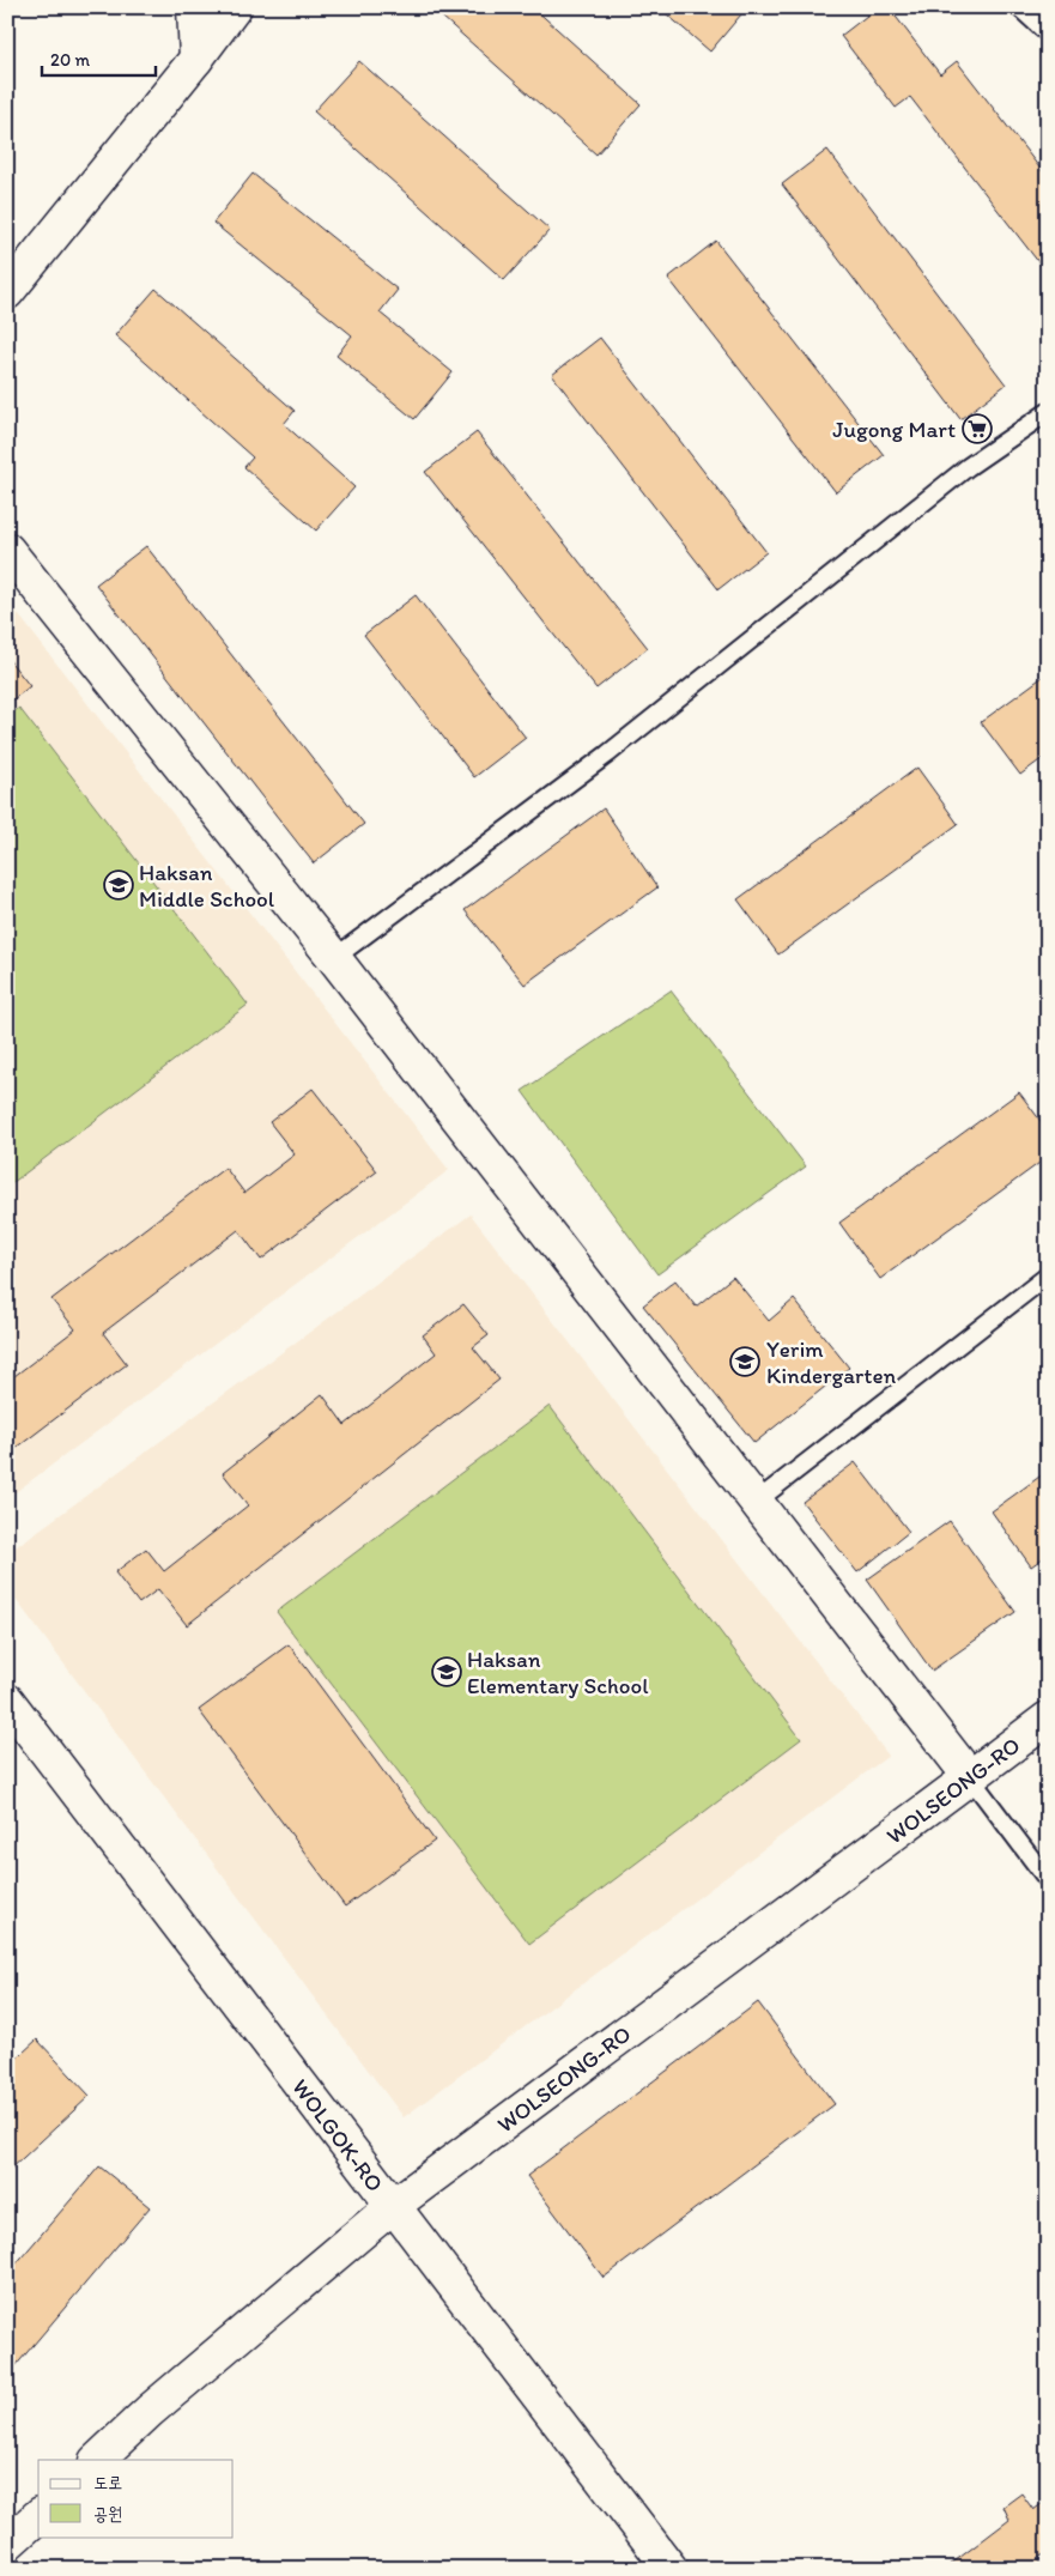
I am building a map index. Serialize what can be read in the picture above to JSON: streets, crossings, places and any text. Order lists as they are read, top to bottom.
{
  "streets": {
    "main road": ["WOLSEONG-RO", "WOLGOK-RO"]
  },
  "crossings": [
    ["WOLSEONG-RO", "WOLGOK-RO"]
  ],
  "places": {
    "supermarket": ["Jugong Mart"],
    "school or university": ["Haksan Middle School", "Yerim Kindergarten", "Haksan Elementary School"]
  },
  "legend": ["도로", "공원"],
  "scale_bar": "20 m"
}
